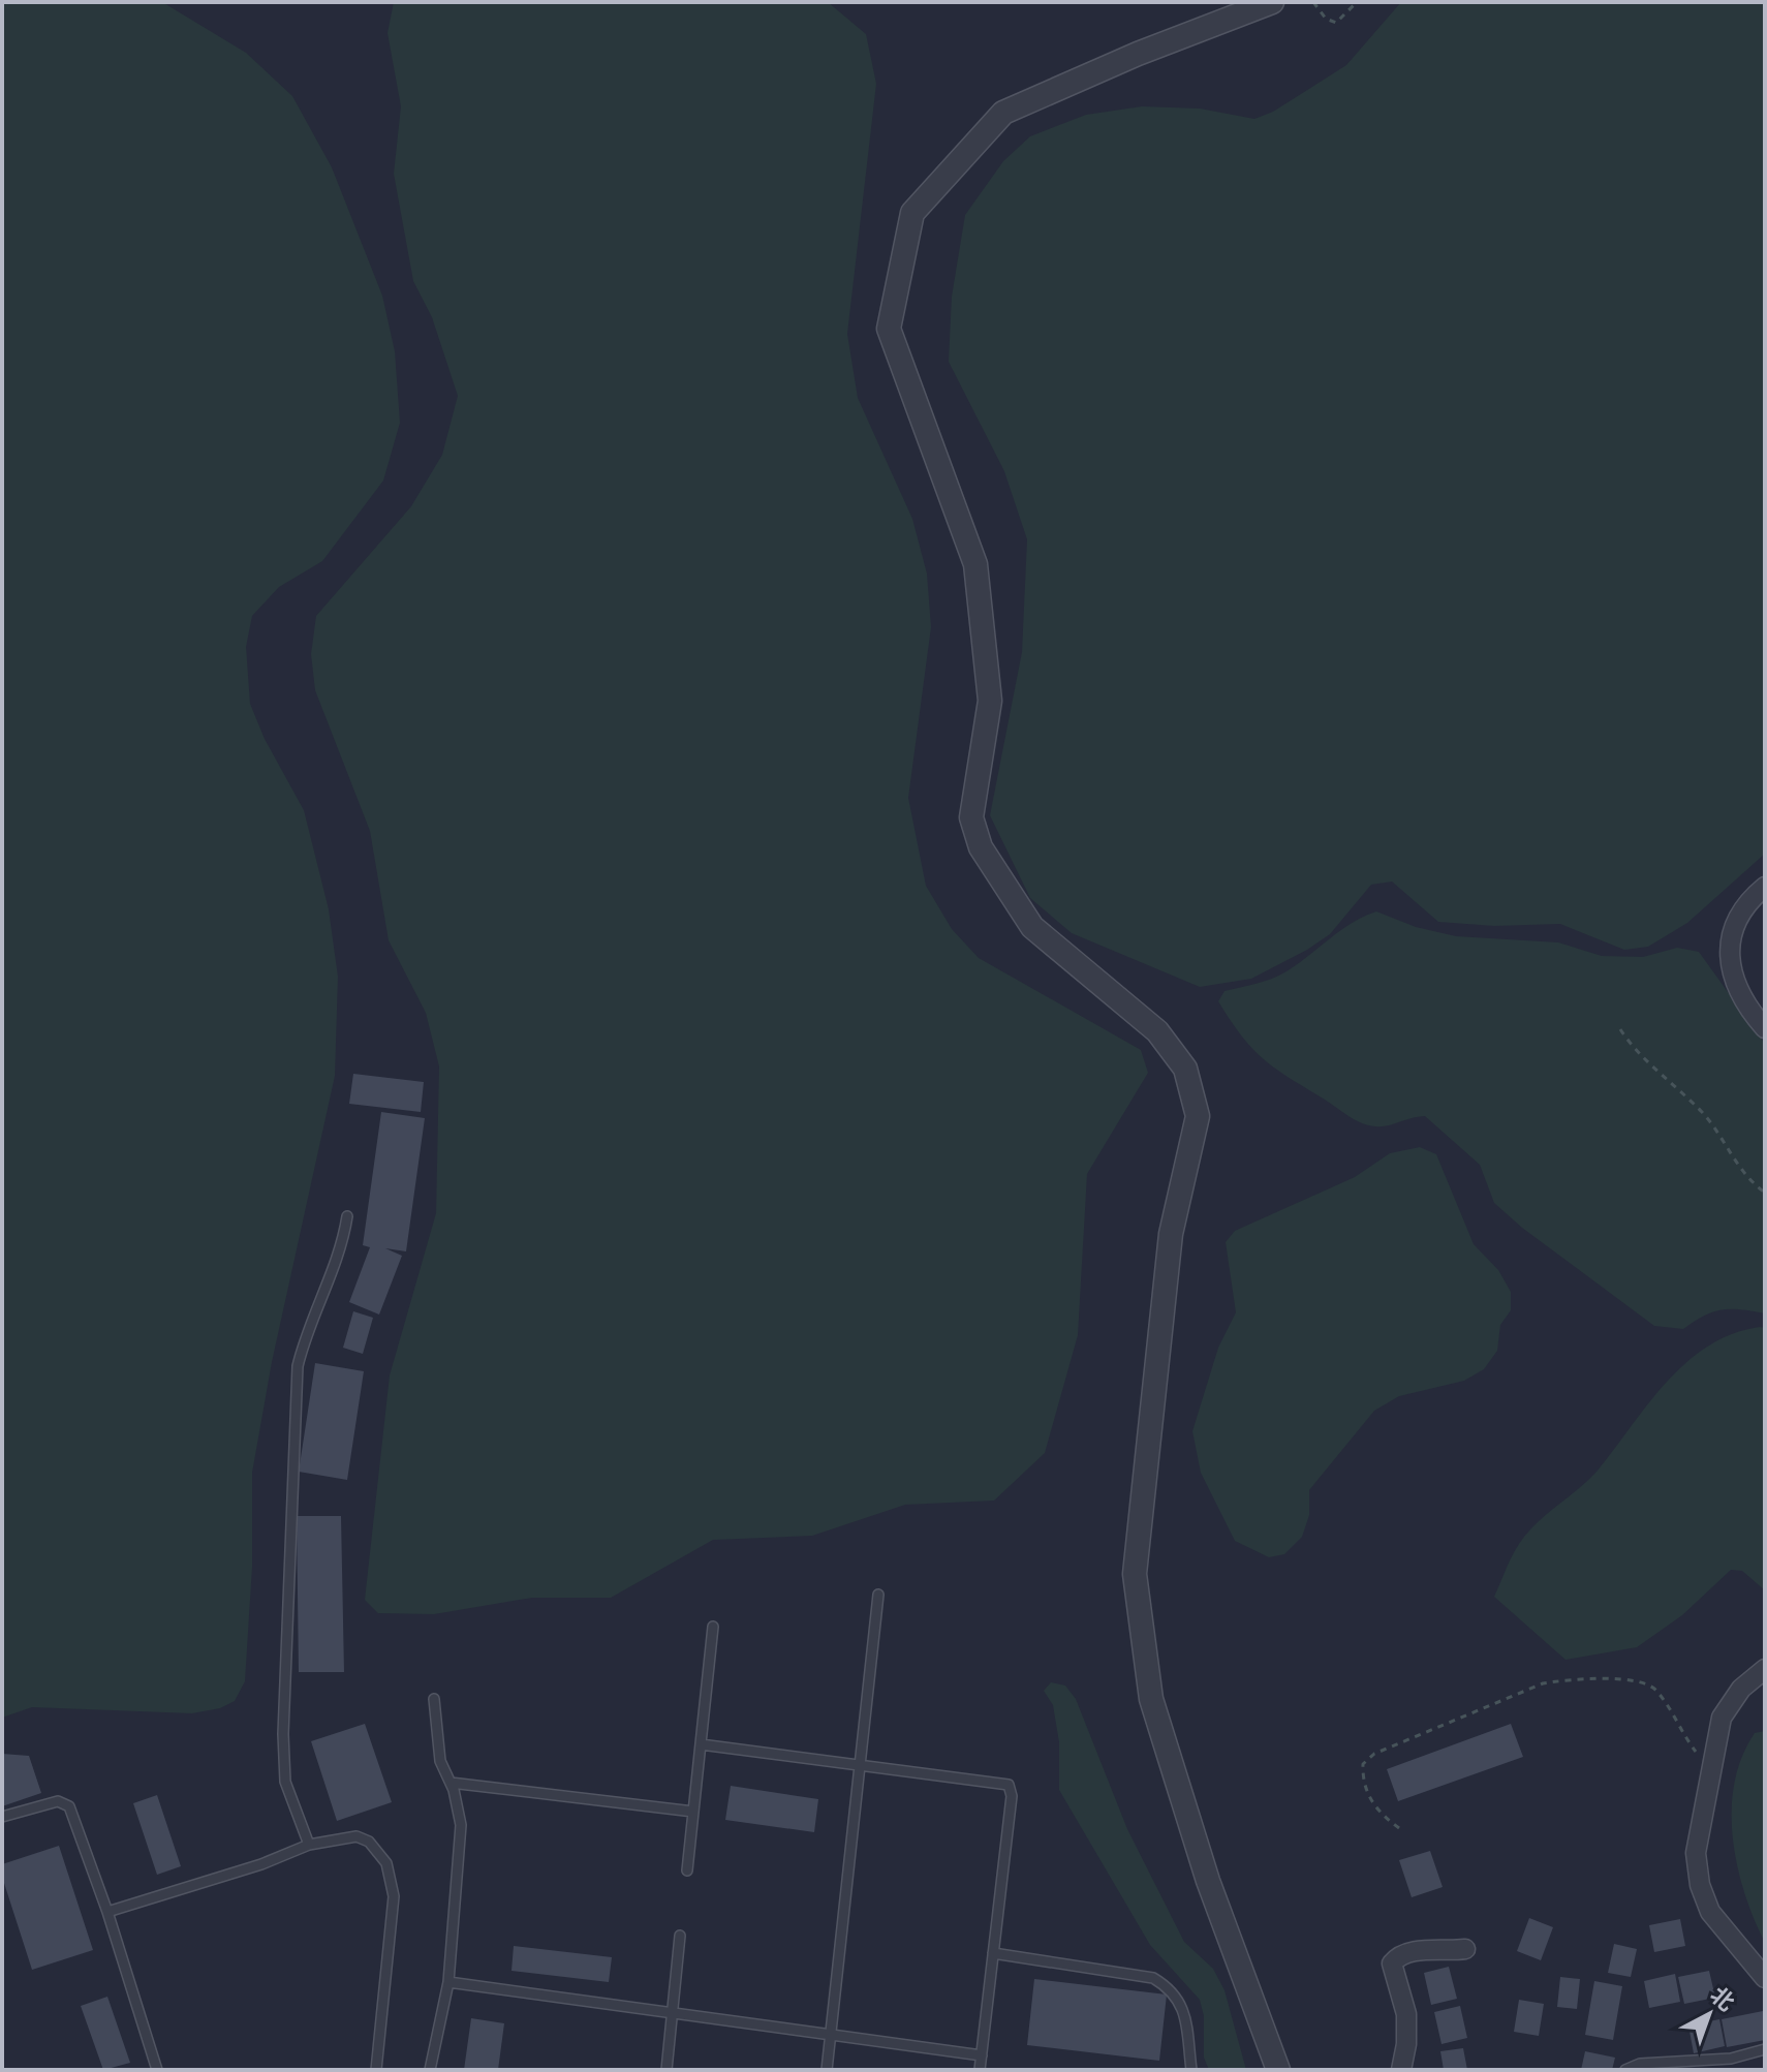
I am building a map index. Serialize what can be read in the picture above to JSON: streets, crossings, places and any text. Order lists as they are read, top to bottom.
{
  "north": "top right"
}
